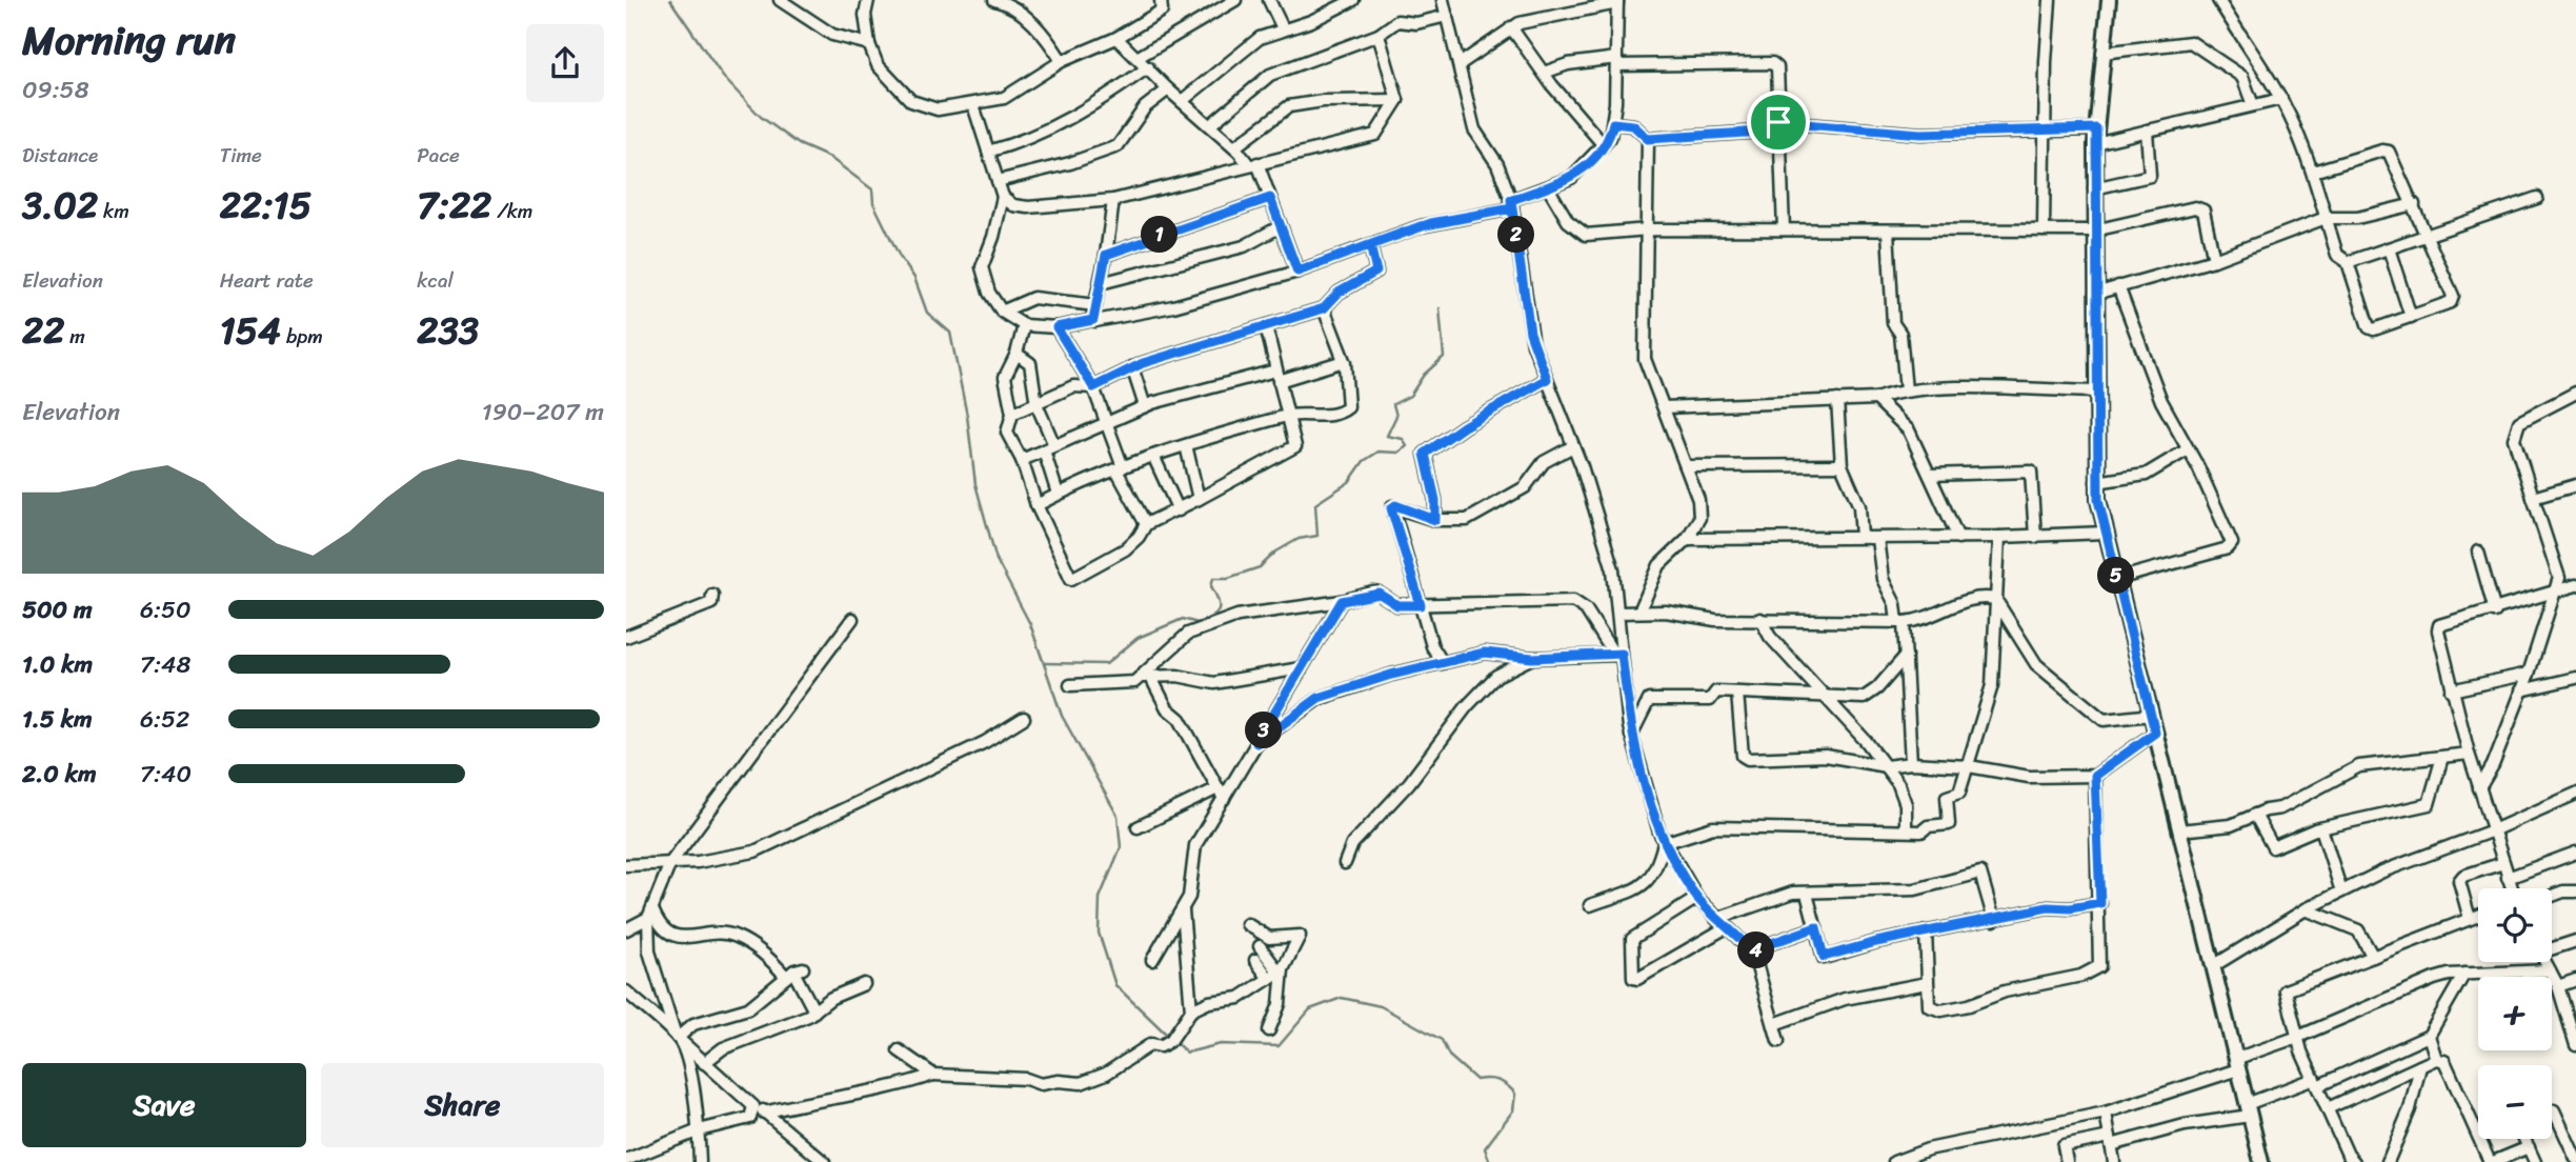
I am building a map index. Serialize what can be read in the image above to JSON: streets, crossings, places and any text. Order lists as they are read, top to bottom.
{
  "page": {
    "heading": ["Morning run", "09:58"],
    "stats": [
      ["Distance", "3.02 km"],
      ["Time", "22:15"],
      ["Pace", "7:22 /km"],
      ["Elevation", "22 m"],
      ["Heart rate", "154 bpm"],
      ["kcal", "233"]
    ],
    "pins": [
      "1",
      "2",
      "5",
      "3",
      "4"
    ],
    "chart": ["Elevation", "190–207 m"],
    "list": [
      {
        "name": "500 m",
        "note": "6:50"
      },
      {
        "name": "1.0 km",
        "note": "7:48"
      },
      {
        "name": "1.5 km",
        "note": "6:52"
      },
      {
        "name": "2.0 km",
        "note": "7:40"
      }
    ],
    "map_buttons": ["+", "−"],
    "buttons": ["Save", "Share"]
  }
}
